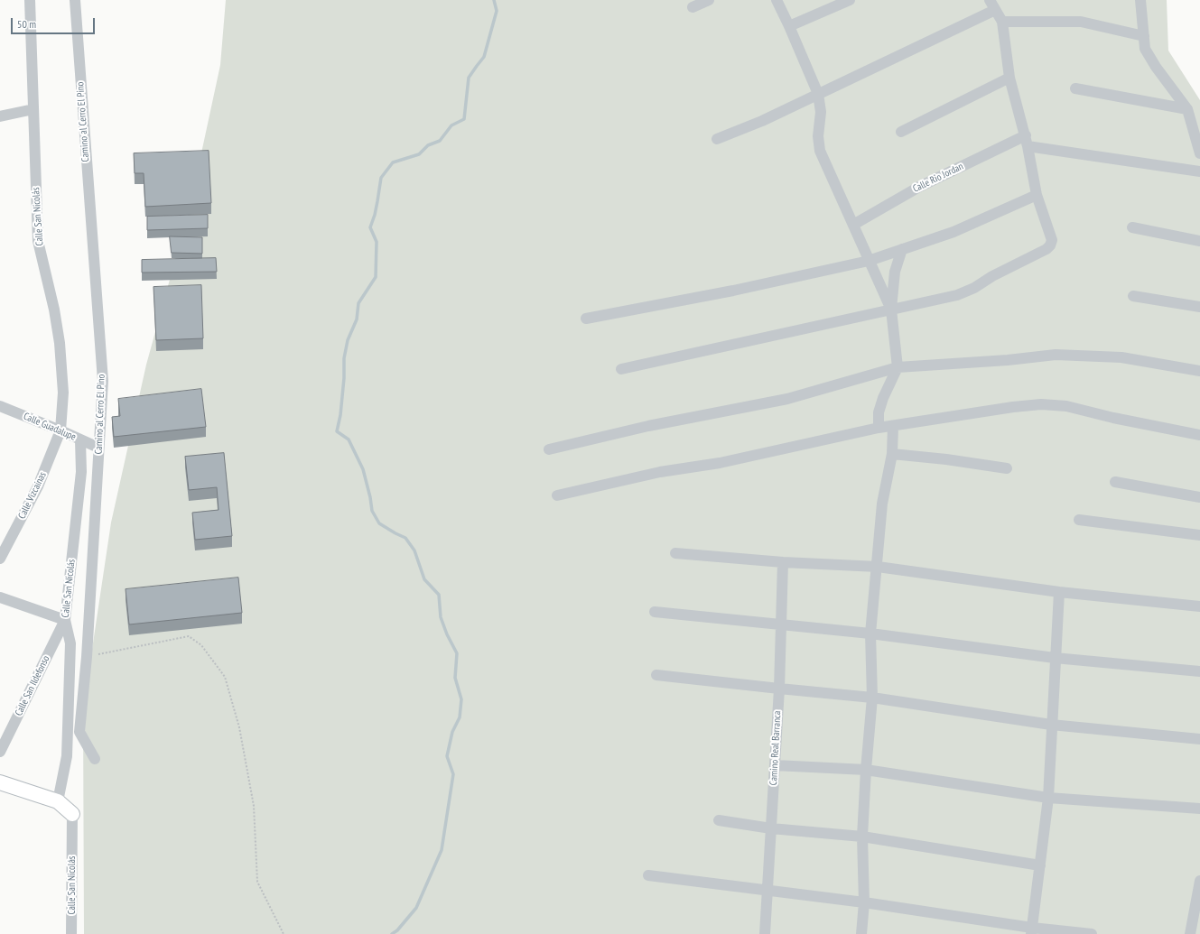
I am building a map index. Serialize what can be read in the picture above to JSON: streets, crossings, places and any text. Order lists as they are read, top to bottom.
{
  "streets": {
    "street": [
      "Camino al Cerro El Pino",
      "Calle Rio Jordan",
      "Calle San Nicolás",
      "Calle Guadalupe",
      "Calle Vizcaínas",
      "Calle San Ildefonso",
      "Camino Real Barranca"
    ]
  },
  "crossings": [
    ["Camino al Cerro El Pino", "Calle Guadalupe"],
    ["Calle San Nicolás", "Calle Guadalupe"],
    ["Calle San Nicolás", "Calle Vizcaínas"],
    ["Calle San Nicolás", "Calle San Ildefonso"],
    ["Calle Guadalupe", "Calle Vizcaínas"]
  ],
  "scale_bar": "50 m"
}
